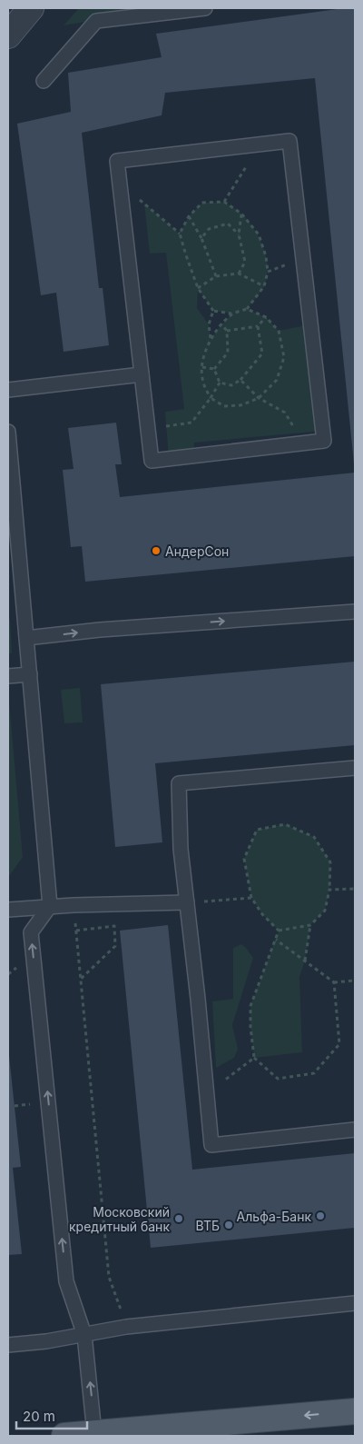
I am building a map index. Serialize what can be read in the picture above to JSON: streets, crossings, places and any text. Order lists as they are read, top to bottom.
{
  "places": [
    "АндерСон",
    "Альфа-Банк",
    "Московский кредитный банк",
    "ВТБ"
  ],
  "scale_bar": "20 m"
}
